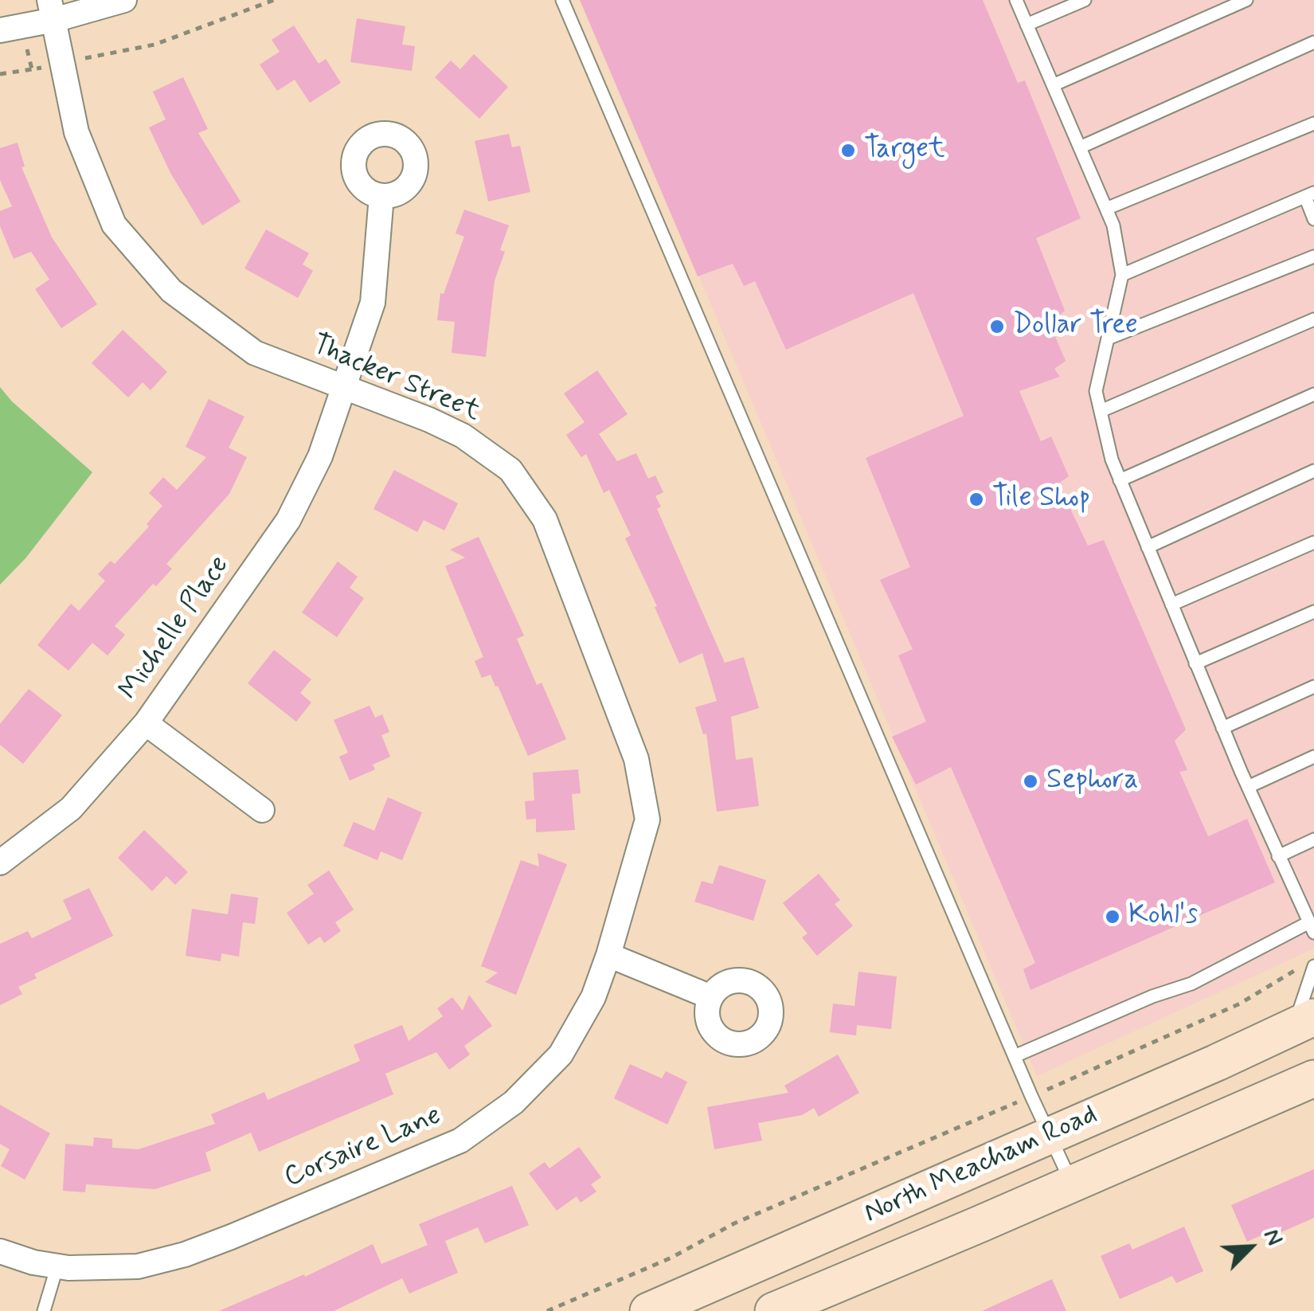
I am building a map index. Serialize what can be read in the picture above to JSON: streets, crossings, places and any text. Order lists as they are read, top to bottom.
{
  "streets": {
    "main road": ["North Meacham Road"],
    "street": ["Thacker Street", "Michelle Place", "Corsaire Lane"]
  },
  "crossings": [
    ["Thacker Street", "Michelle Place"],
    ["Thacker Street", "Corsaire Lane"]
  ],
  "places": [
    "Target",
    "Dollar Tree",
    "Tile Shop",
    "Sephora",
    "Kohl's"
  ],
  "north": "top right"
}
